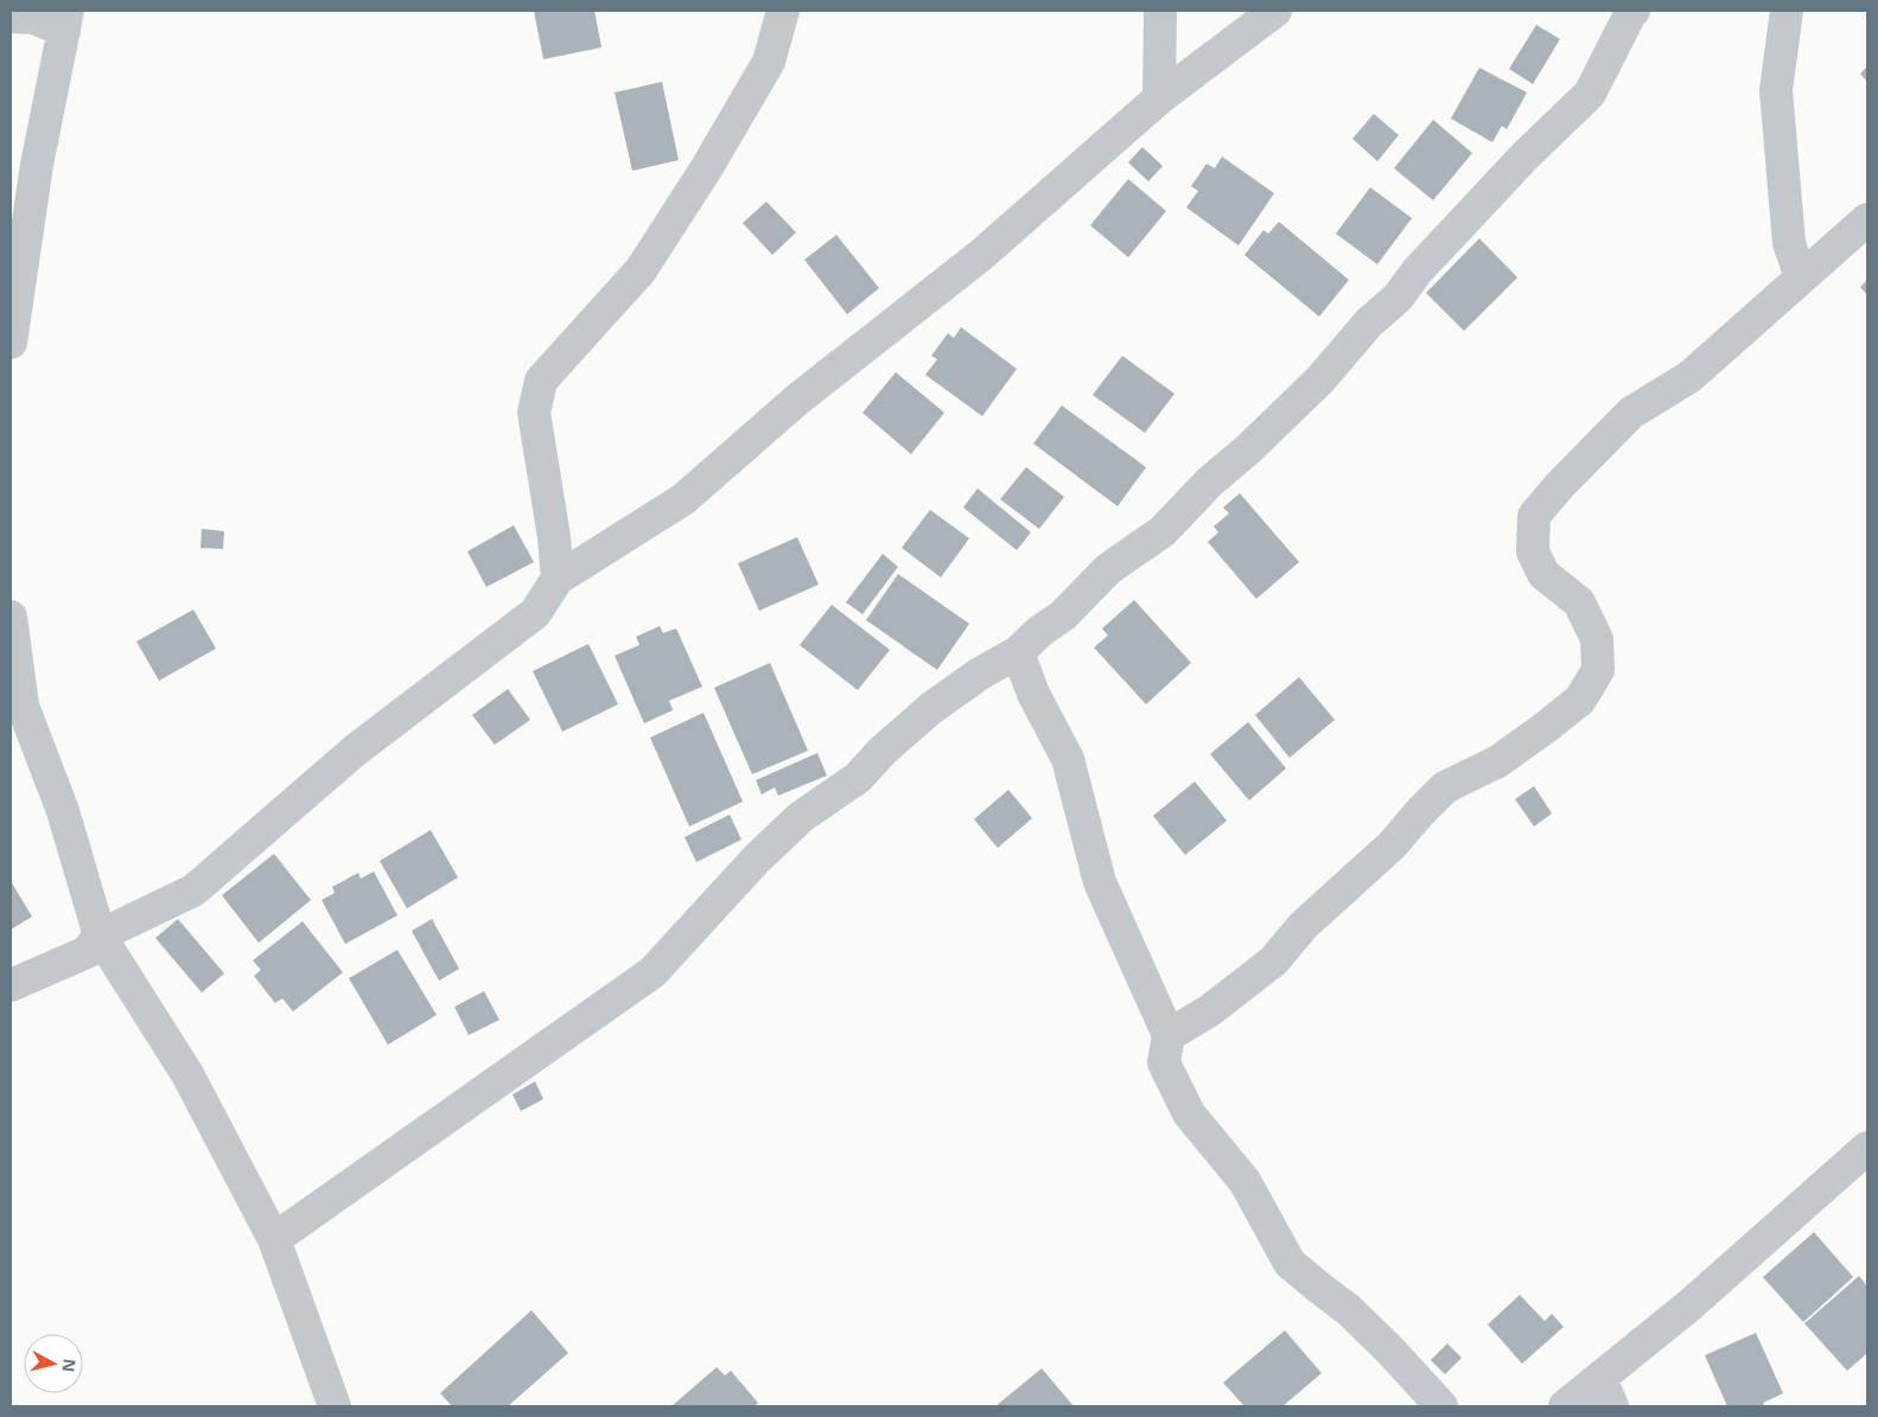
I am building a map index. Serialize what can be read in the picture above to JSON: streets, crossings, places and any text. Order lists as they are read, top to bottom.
{
  "north": "right"
}
